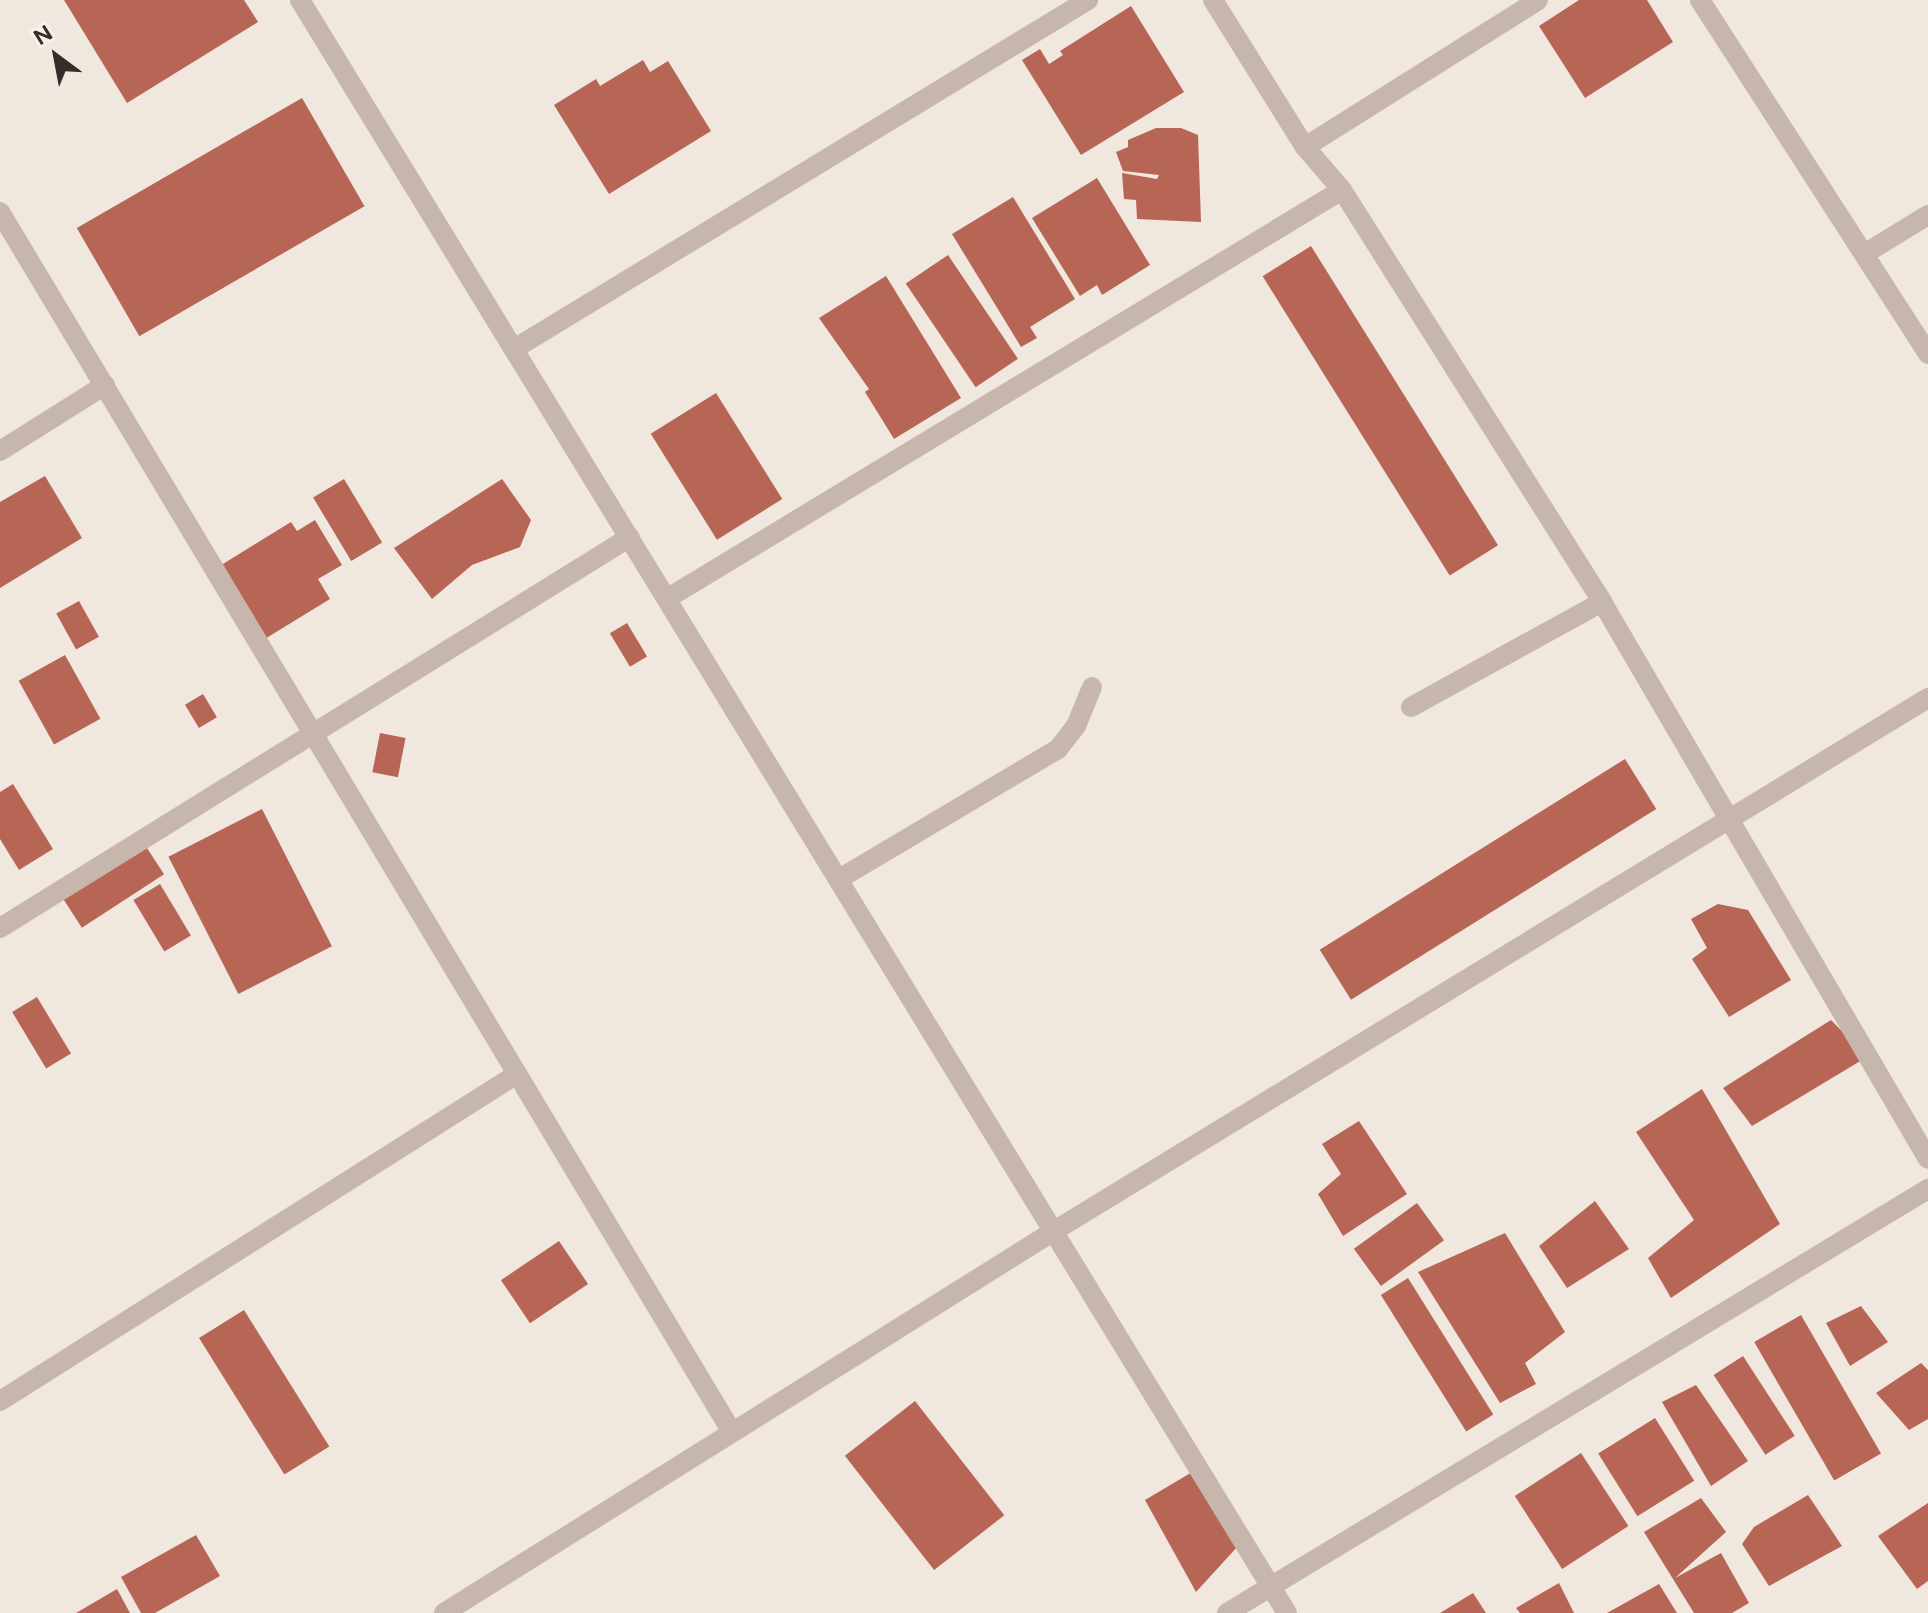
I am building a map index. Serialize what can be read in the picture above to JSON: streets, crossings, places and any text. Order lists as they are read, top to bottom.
{
  "north": "top left"
}
